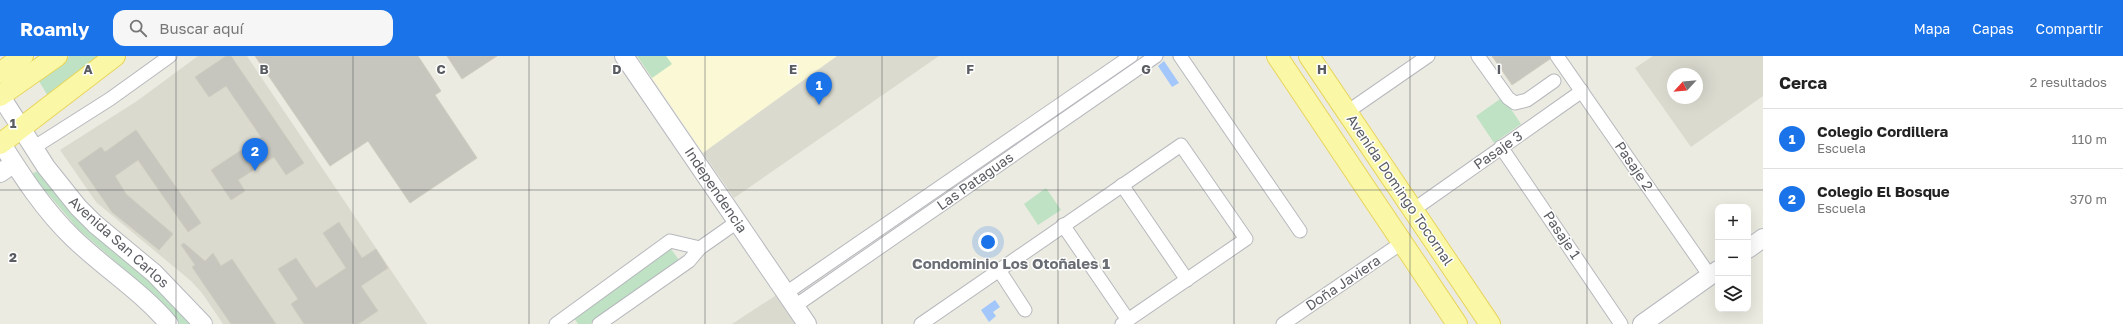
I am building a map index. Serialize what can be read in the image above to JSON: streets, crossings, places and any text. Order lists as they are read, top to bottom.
{
  "streets": {
    "main road": ["Independencia", "Avenida Domingo Tocornal", "Avenida San Carlos"],
    "street": [
      "Pasaje 3",
      "Pasaje 2",
      "Las Pataguas",
      "Pasaje 1",
      "Doña Javiera"
    ]
  },
  "crossings": [
    ["Pasaje 3", "Pasaje 2"],
    ["Pasaje 3", "Avenida Domingo Tocornal"],
    ["Pasaje 3", "Pasaje 1"],
    ["Las Pataguas", "Independencia"],
    ["Avenida Domingo Tocornal", "Doña Javiera"]
  ],
  "districts": ["Condominio Los Otoñales 1"],
  "north": "bottom left",
  "page": {
    "header": "Roamly",
    "search": "Buscar aquí",
    "nav": ["Mapa", "Capas", "Compartir"],
    "heading": ["Cerca", "2 resultados"],
    "pins": ["1", "2"],
    "list": [
      {
        "mark": "1",
        "name": "Colegio Cordillera",
        "note": "Escuela",
        "value": "110 m"
      },
      {
        "mark": "2",
        "name": "Colegio El Bosque",
        "note": "Escuela",
        "value": "370 m"
      }
    ],
    "map_buttons": ["+", "−"]
  },
  "grid": {
    "columns": [
      "A",
      "B",
      "C",
      "D",
      "E",
      "F",
      "G",
      "H",
      "I"
    ],
    "rows": ["1", "2"]
  }
}
